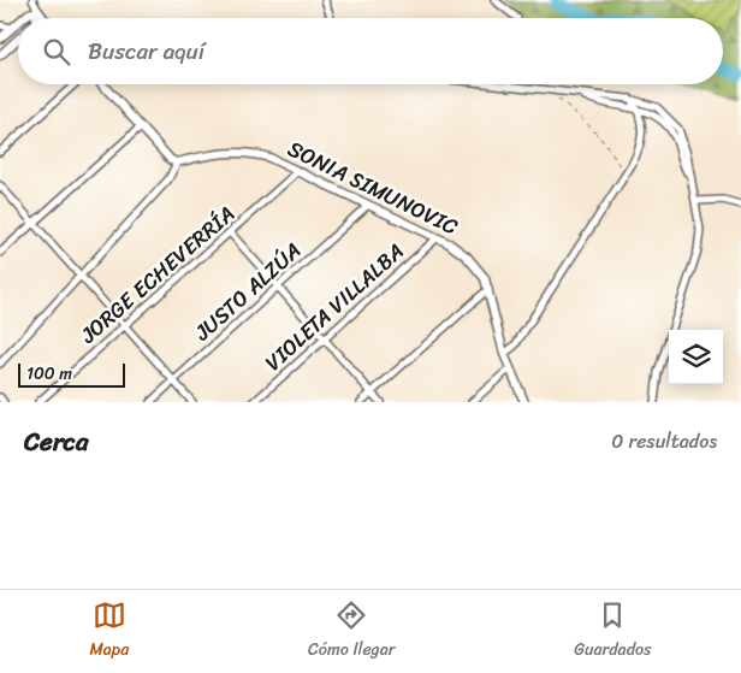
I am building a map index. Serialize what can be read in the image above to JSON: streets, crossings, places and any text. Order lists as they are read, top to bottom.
{
  "streets": {
    "street": [
      "SONIA SIMUNOVIC",
      "JORGE ECHEVERRÍA",
      "JUSTO ALZÚA",
      "VIOLETA VILLALBA"
    ]
  },
  "crossings": [
    ["SONIA SIMUNOVIC", "JORGE ECHEVERRÍA"],
    ["SONIA SIMUNOVIC", "JUSTO ALZÚA"],
    ["SONIA SIMUNOVIC", "VIOLETA VILLALBA"]
  ],
  "scale_bar": "100 m",
  "page": {
    "search": "Buscar aquí",
    "scale": "100 m",
    "heading": ["Cerca", "0 resultados"],
    "nav": ["Mapa", "Cómo llegar", "Guardados"]
  }
}
